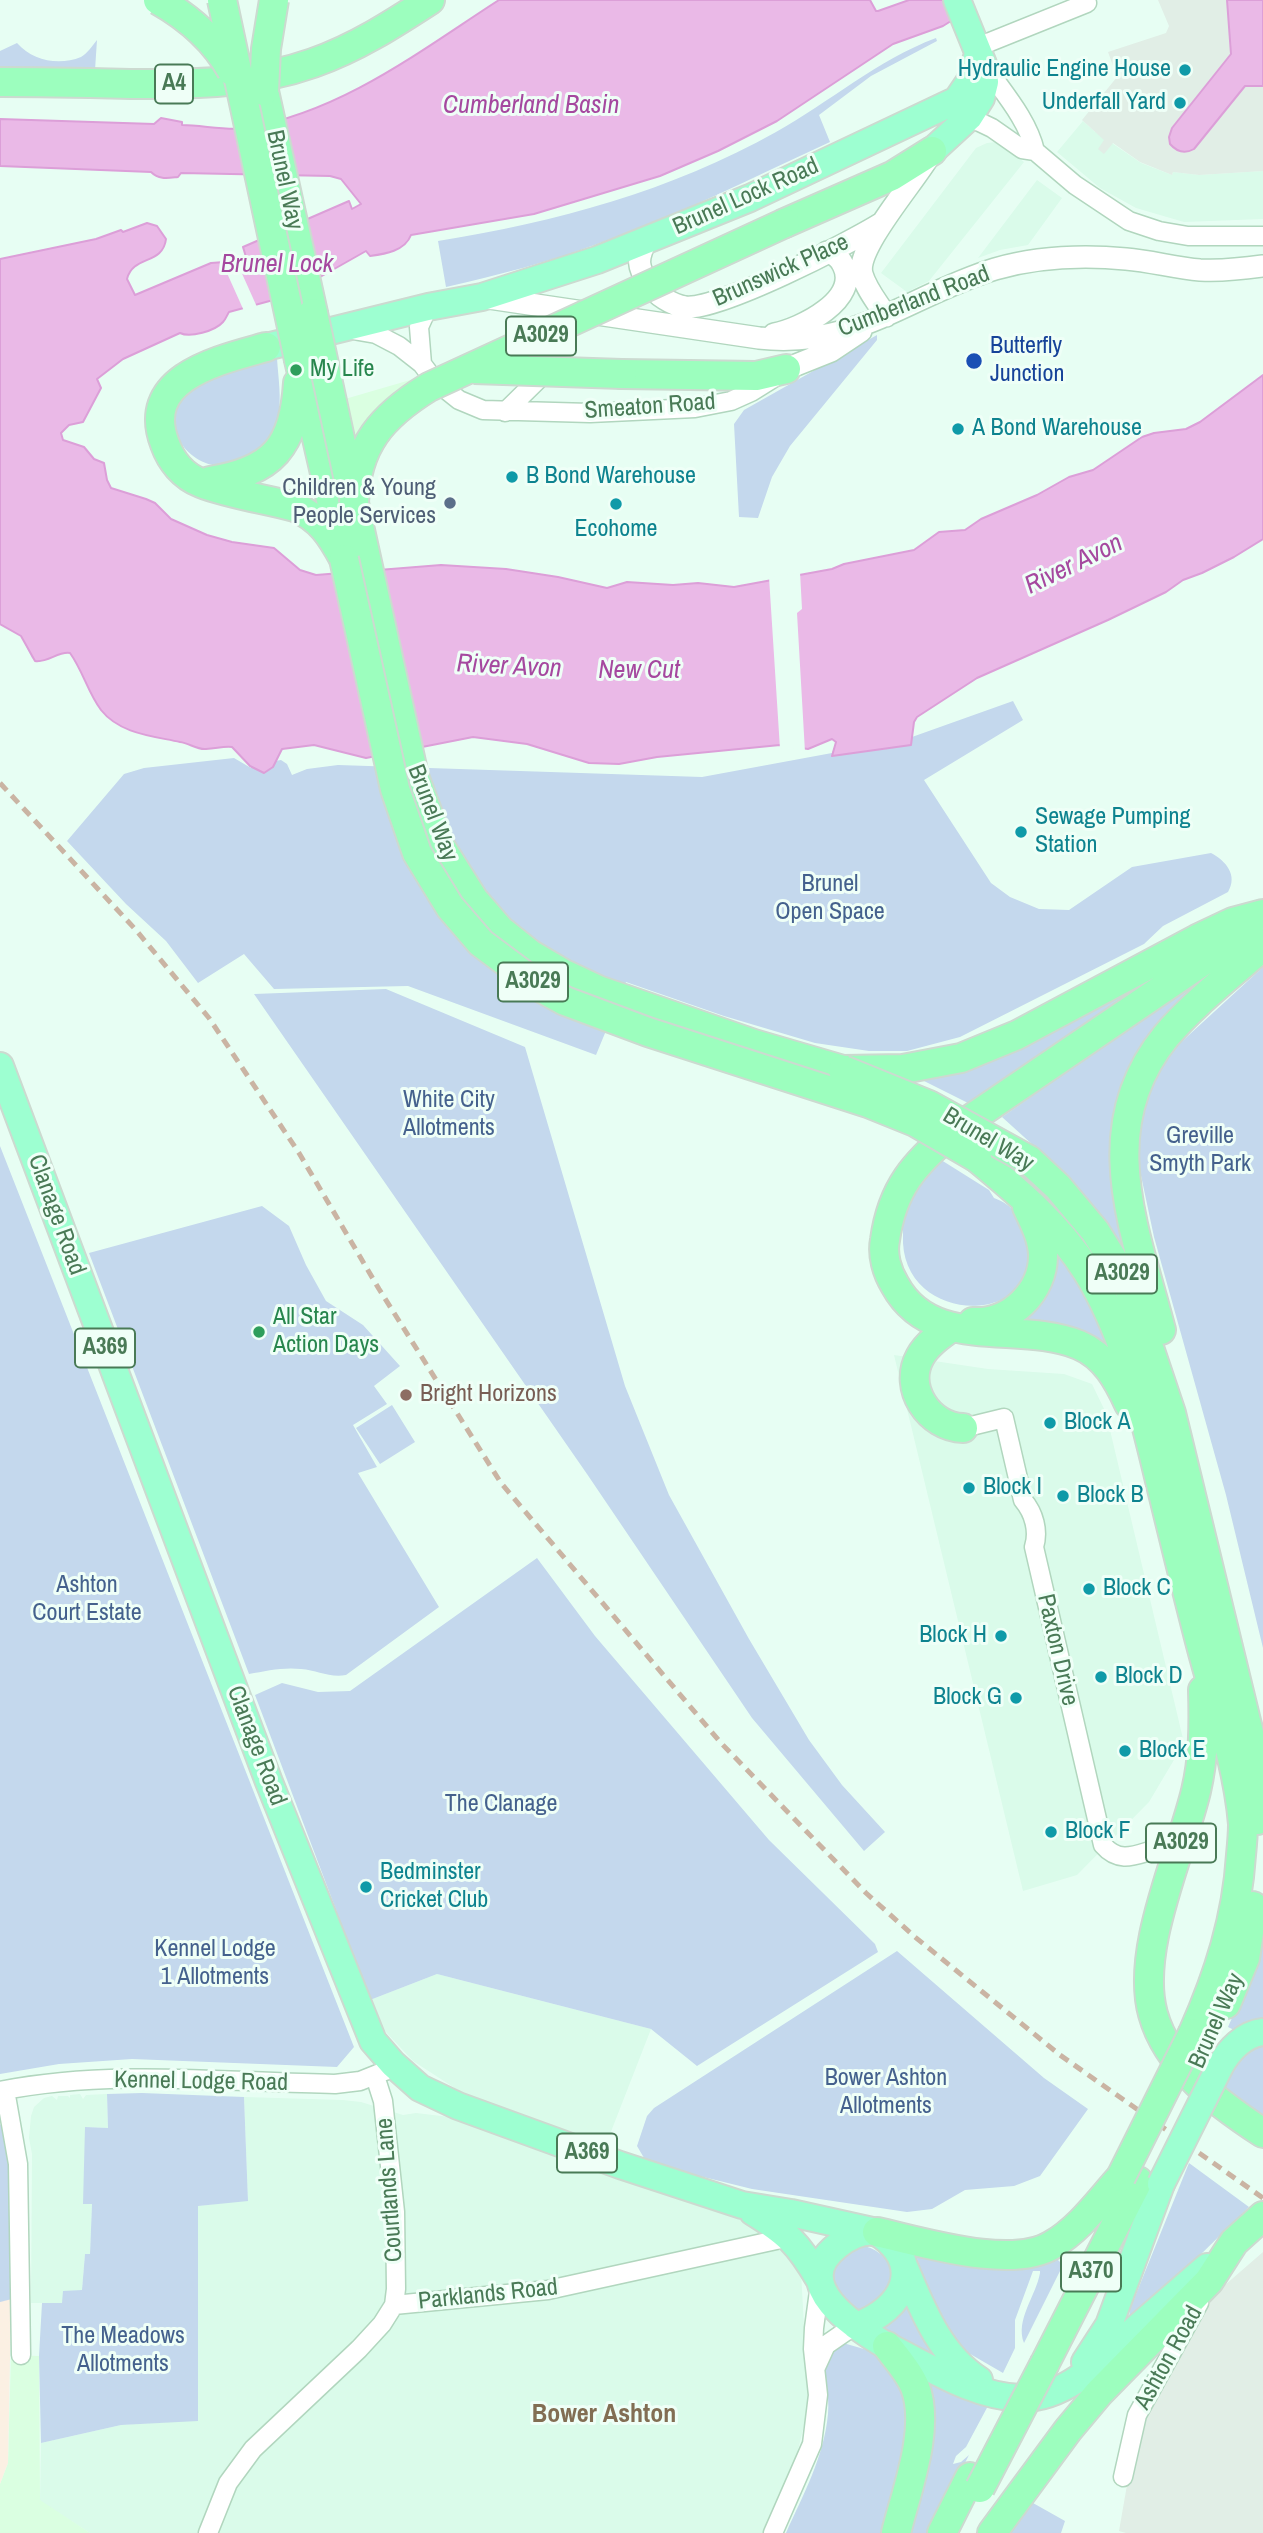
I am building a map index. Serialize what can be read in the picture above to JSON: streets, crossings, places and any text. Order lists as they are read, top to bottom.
{
  "streets": {
    "highway": [
      "A4",
      "Brunel Way",
      "A3029",
      "A369",
      "A370"
    ],
    "main road": ["Brunel Lock Road", "Clanage Road"],
    "street": [
      "Brunswick Place",
      "Cumberland Road",
      "Smeaton Road",
      "Paxton Drive",
      "Kennel Lodge Road",
      "Courtlands Lane",
      "Parklands Road",
      "Ashton Road"
    ]
  },
  "crossings": [
    ["Brunel Way", "A3029"],
    ["Brunel Lock Road", "Brunswick Place"],
    ["Brunel Lock Road", "Cumberland Road"],
    ["Brunel Lock Road", "A3029"],
    ["Brunel Lock Road", "Smeaton Road"],
    ["Cumberland Road", "A3029"],
    ["Cumberland Road", "Smeaton Road"],
    ["A3029", "Smeaton Road"],
    ["A3029", "Paxton Drive"],
    ["Clanage Road", "A369"],
    ["Clanage Road", "Kennel Lodge Road"],
    ["Clanage Road", "Courtlands Lane"],
    ["Clanage Road", "Parklands Road"],
    ["Kennel Lodge Road", "Courtlands Lane"],
    ["Courtlands Lane", "Parklands Road"]
  ],
  "districts": ["Bower Ashton"],
  "water": [
    "Cumberland Basin",
    "Brunel Lock",
    "River Avon",
    "New Cut"
  ],
  "parks": [
    "Brunel Open Space",
    "White City Allotments",
    "Greville Smyth Park",
    "Ashton Court Estate",
    "The Clanage",
    "Kennel Lodge 1 Allotments",
    "Bower Ashton Allotments",
    "The Meadows Allotments"
  ],
  "places": [
    "Hydraulic Engine House",
    "Underfall Yard",
    "Butterfly Junction",
    "My Life",
    "A Bond Warehouse",
    "B Bond Warehouse",
    "Children & Young People Services",
    "Ecohome",
    "Sewage Pumping Station",
    "All Star Action Days",
    "Bright Horizons",
    "Block A",
    "Block I",
    "Block B",
    "Block C",
    "Block H",
    "Block D",
    "Block G",
    "Block E",
    "Block F",
    "Bedminster Cricket Club"
  ]
}
